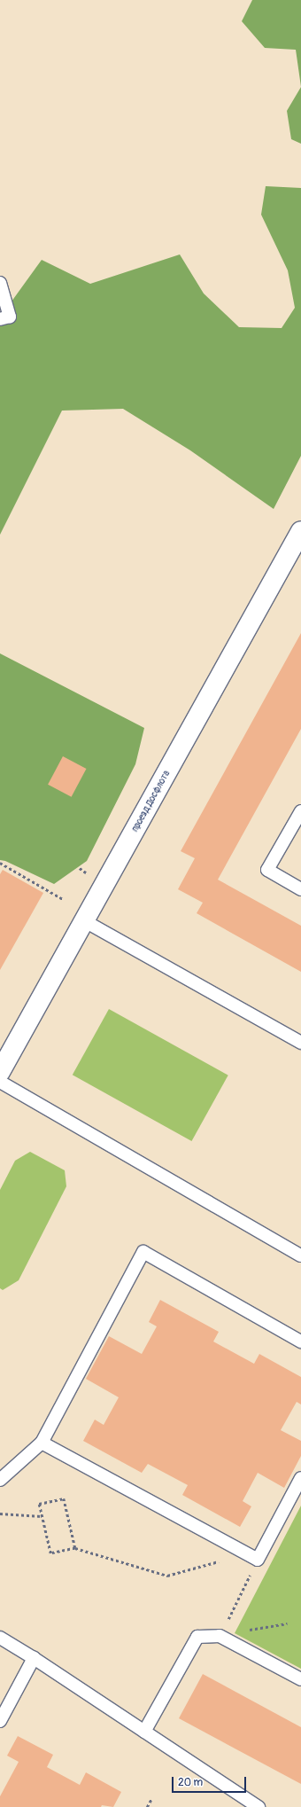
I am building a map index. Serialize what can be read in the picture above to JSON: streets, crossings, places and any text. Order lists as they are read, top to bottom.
{
  "streets": {
    "street": ["проезд Досфлота"]
  },
  "scale_bar": "20 m"
}
